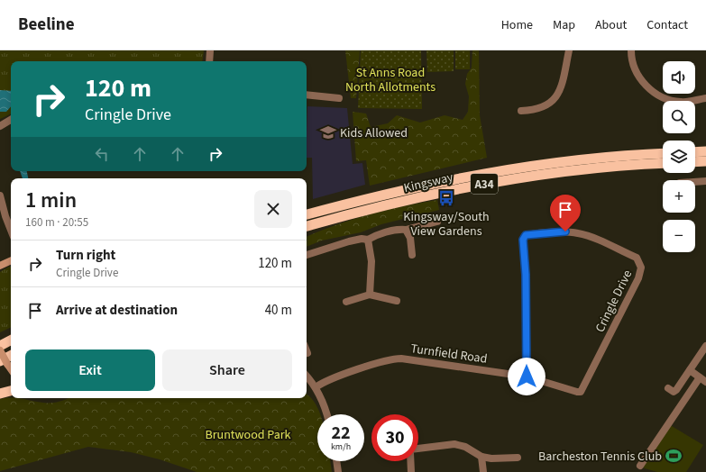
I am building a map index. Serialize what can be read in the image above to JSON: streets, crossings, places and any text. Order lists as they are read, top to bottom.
{
  "streets": {
    "highway": ["Kingsway", "A34"],
    "street": ["Cringle Drive", "Turnfield Road"]
  },
  "crossings": [
    ["Cringle Drive", "Turnfield Road"]
  ],
  "parks": ["St Anns Road North Allotments", "Bruntwood Park"],
  "places": {
    "school or university": ["Kids Allowed"],
    "bus stop": ["Kingsway/South View Gardens"],
    "sports": ["Barcheston Tennis Club"]
  },
  "page": {
    "header": "Beeline",
    "nav": [
      "Home",
      "Map",
      "About",
      "Contact"
    ],
    "map_buttons": ["+", "−"],
    "turn": ["120 m", "Cringle Drive"],
    "heading": ["1 min", "160 m · 20:55"],
    "list": [
      {
        "name": "Turn right",
        "note": "Cringle Drive",
        "value": "120 m"
      },
      {
        "name": "Arrive at destination",
        "value": "40 m"
      }
    ],
    "buttons": ["Exit", "Share"],
    "speed": "22 km/h",
    "limit": "30"
  }
}
